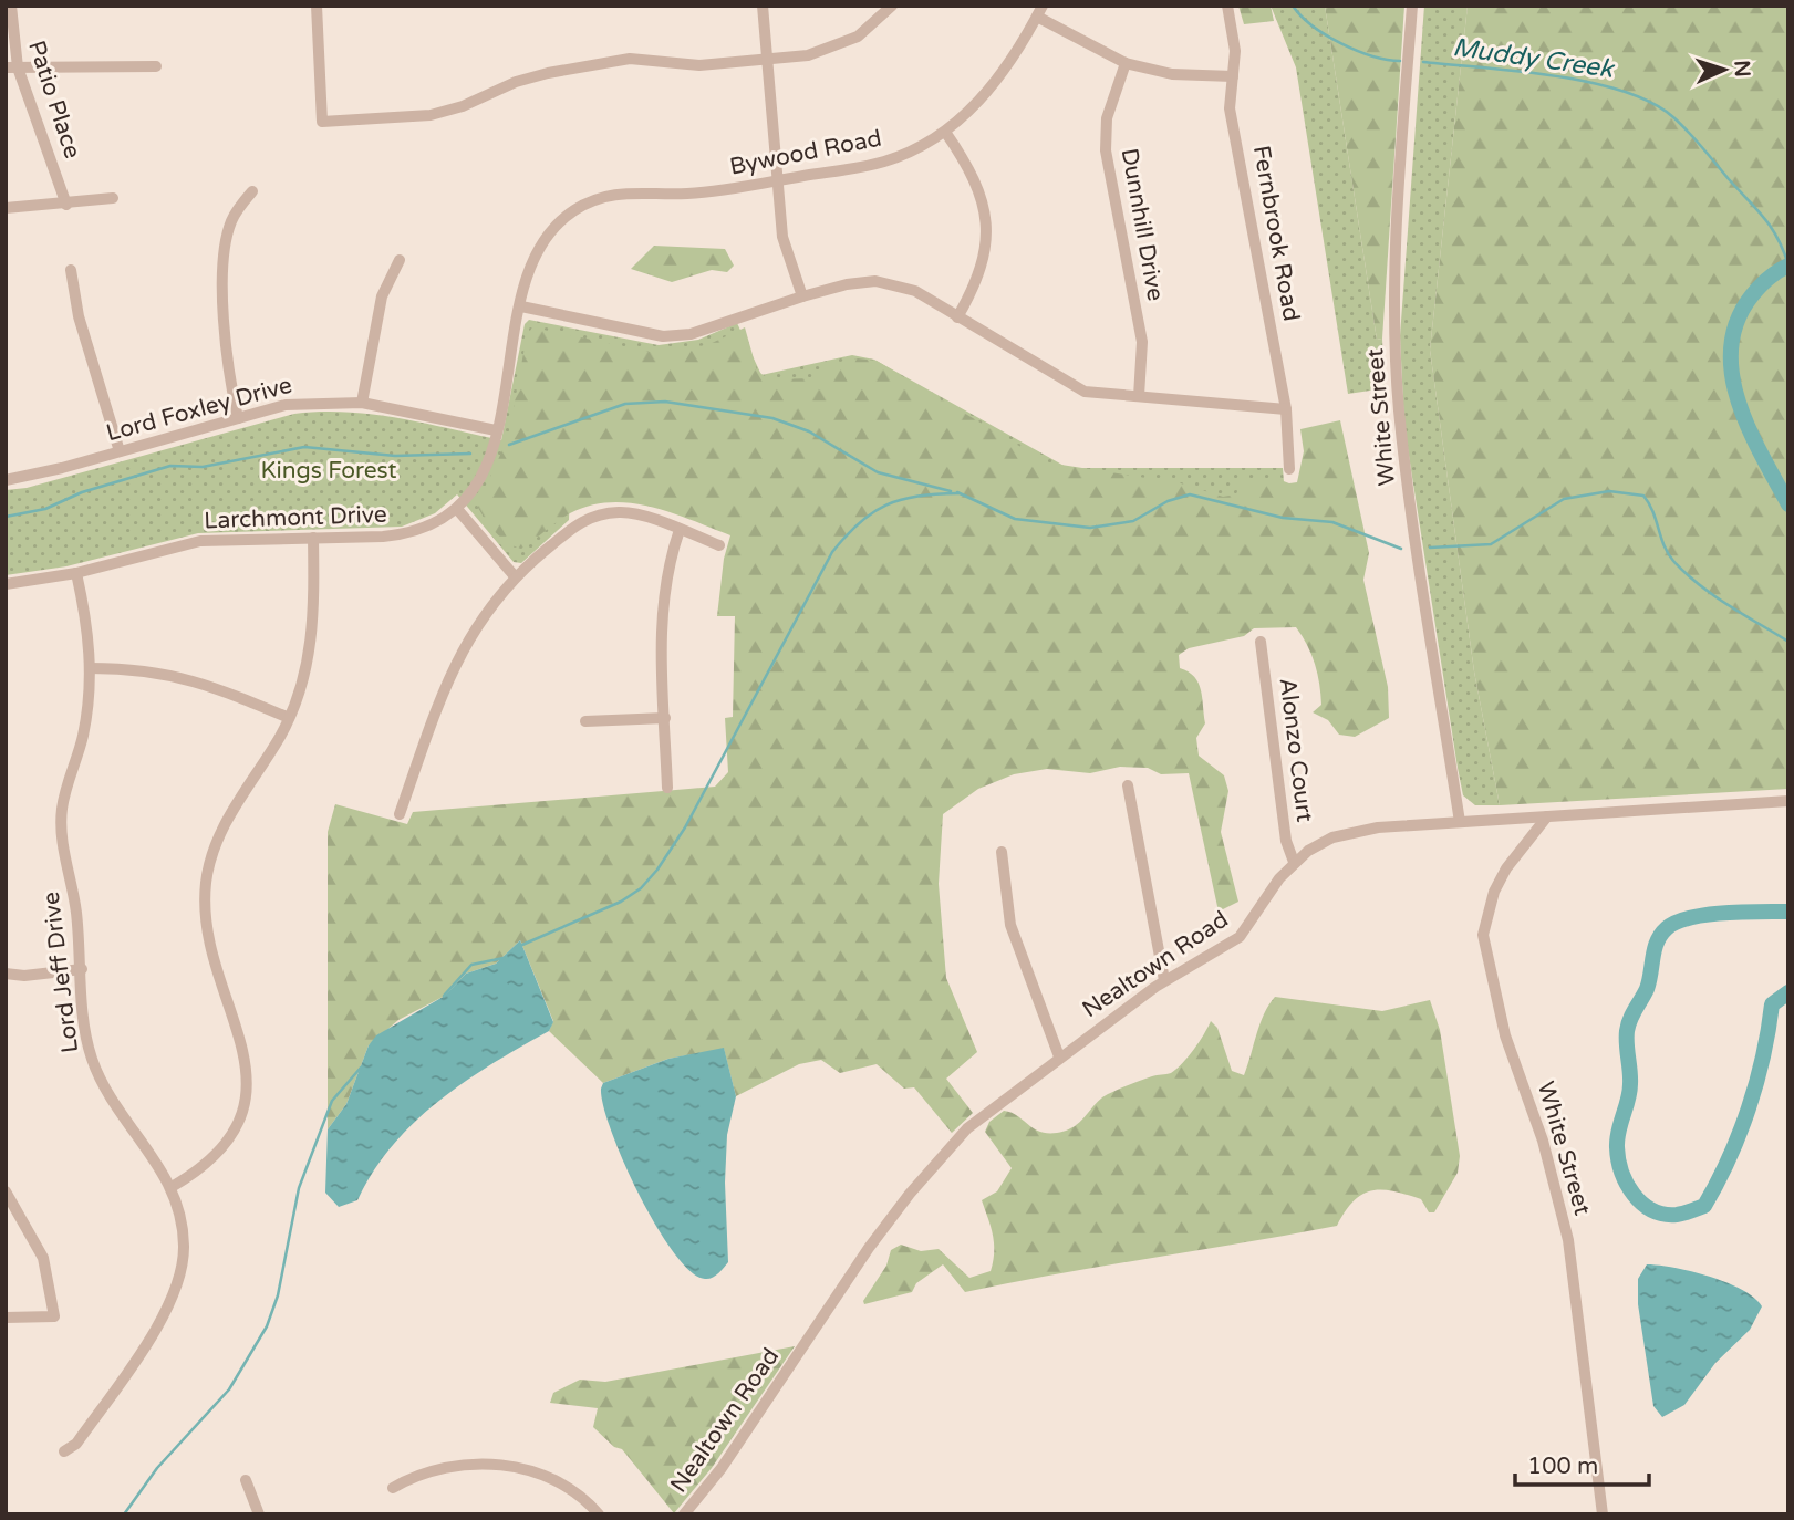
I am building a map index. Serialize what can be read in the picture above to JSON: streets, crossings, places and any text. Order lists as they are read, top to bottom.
{
  "streets": {
    "street": [
      "Patio Place",
      "Bywood Road",
      "Dunnhill Drive",
      "Fernbrook Road",
      "Lord Foxley Drive",
      "White Street",
      "Larchmont Drive",
      "Alonzo Court",
      "Nealtown Road",
      "Lord Jeff Drive"
    ]
  },
  "crossings": [
    ["Bywood Road", "Larchmont Drive"],
    ["Lord Foxley Drive", "Larchmont Drive"],
    ["White Street", "Nealtown Road"],
    ["Larchmont Drive", "Lord Jeff Drive"],
    ["Alonzo Court", "Nealtown Road"]
  ],
  "water": ["Muddy Creek"],
  "parks": ["Kings Forest"],
  "scale_bar": "100 m",
  "north": "right"
}
